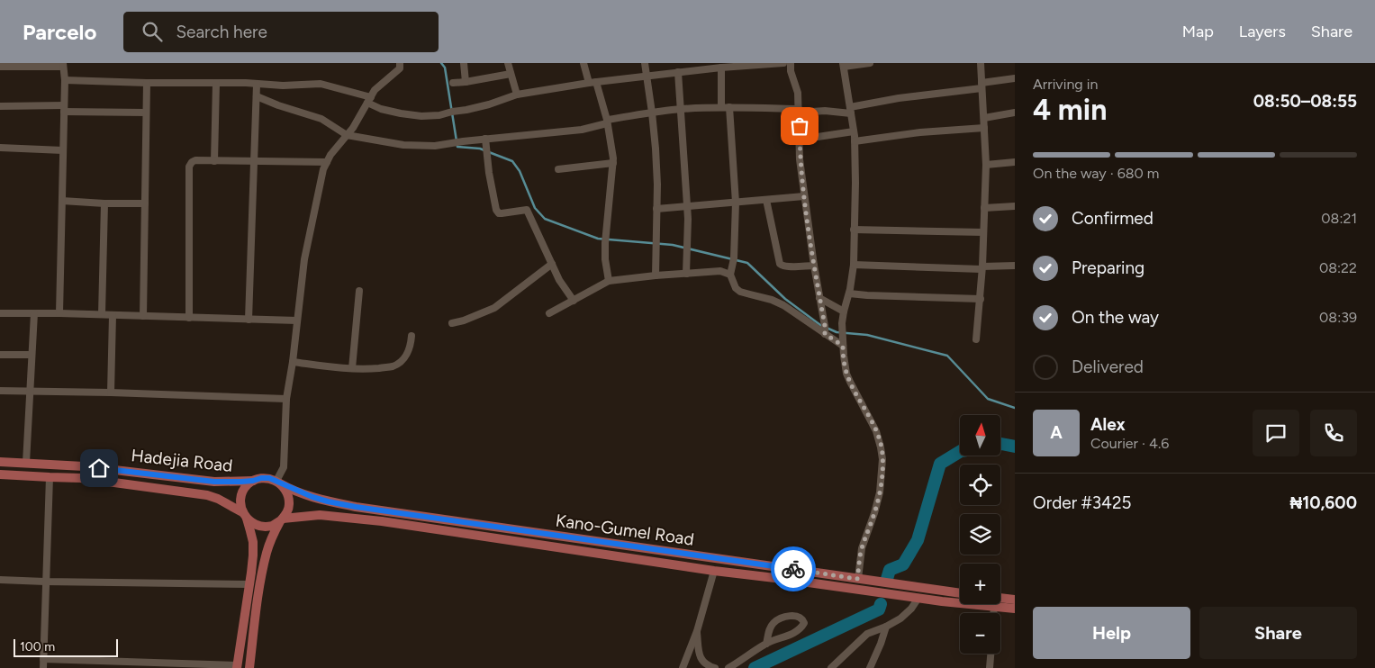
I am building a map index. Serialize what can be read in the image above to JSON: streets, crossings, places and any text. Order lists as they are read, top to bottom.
{
  "streets": {
    "main road": ["Hadejia Road", "Kano-Gumel Road"]
  },
  "crossings": [
    ["Hadejia Road", "Kano-Gumel Road"]
  ],
  "scale_bar": "100 m",
  "north": "top",
  "page": {
    "header": "Parcelo",
    "search": "Search here",
    "nav": ["Map", "Layers", "Share"],
    "heading": ["4 min", "Arriving in", "08:50–08:55"],
    "panel": [
      "Alex",
      "Courier · 4.6",
      "Order #3425",
      "₦10,600"
    ],
    "bar": "On the way · 680 m",
    "list": [
      ["Confirmed", "08:21"],
      ["Preparing", "08:22"],
      ["On the way", "08:39"],
      "Delivered"
    ],
    "round": "A",
    "map_buttons": ["+", "−"],
    "buttons": ["Help", "Share"],
    "scale": "100 m"
  }
}
